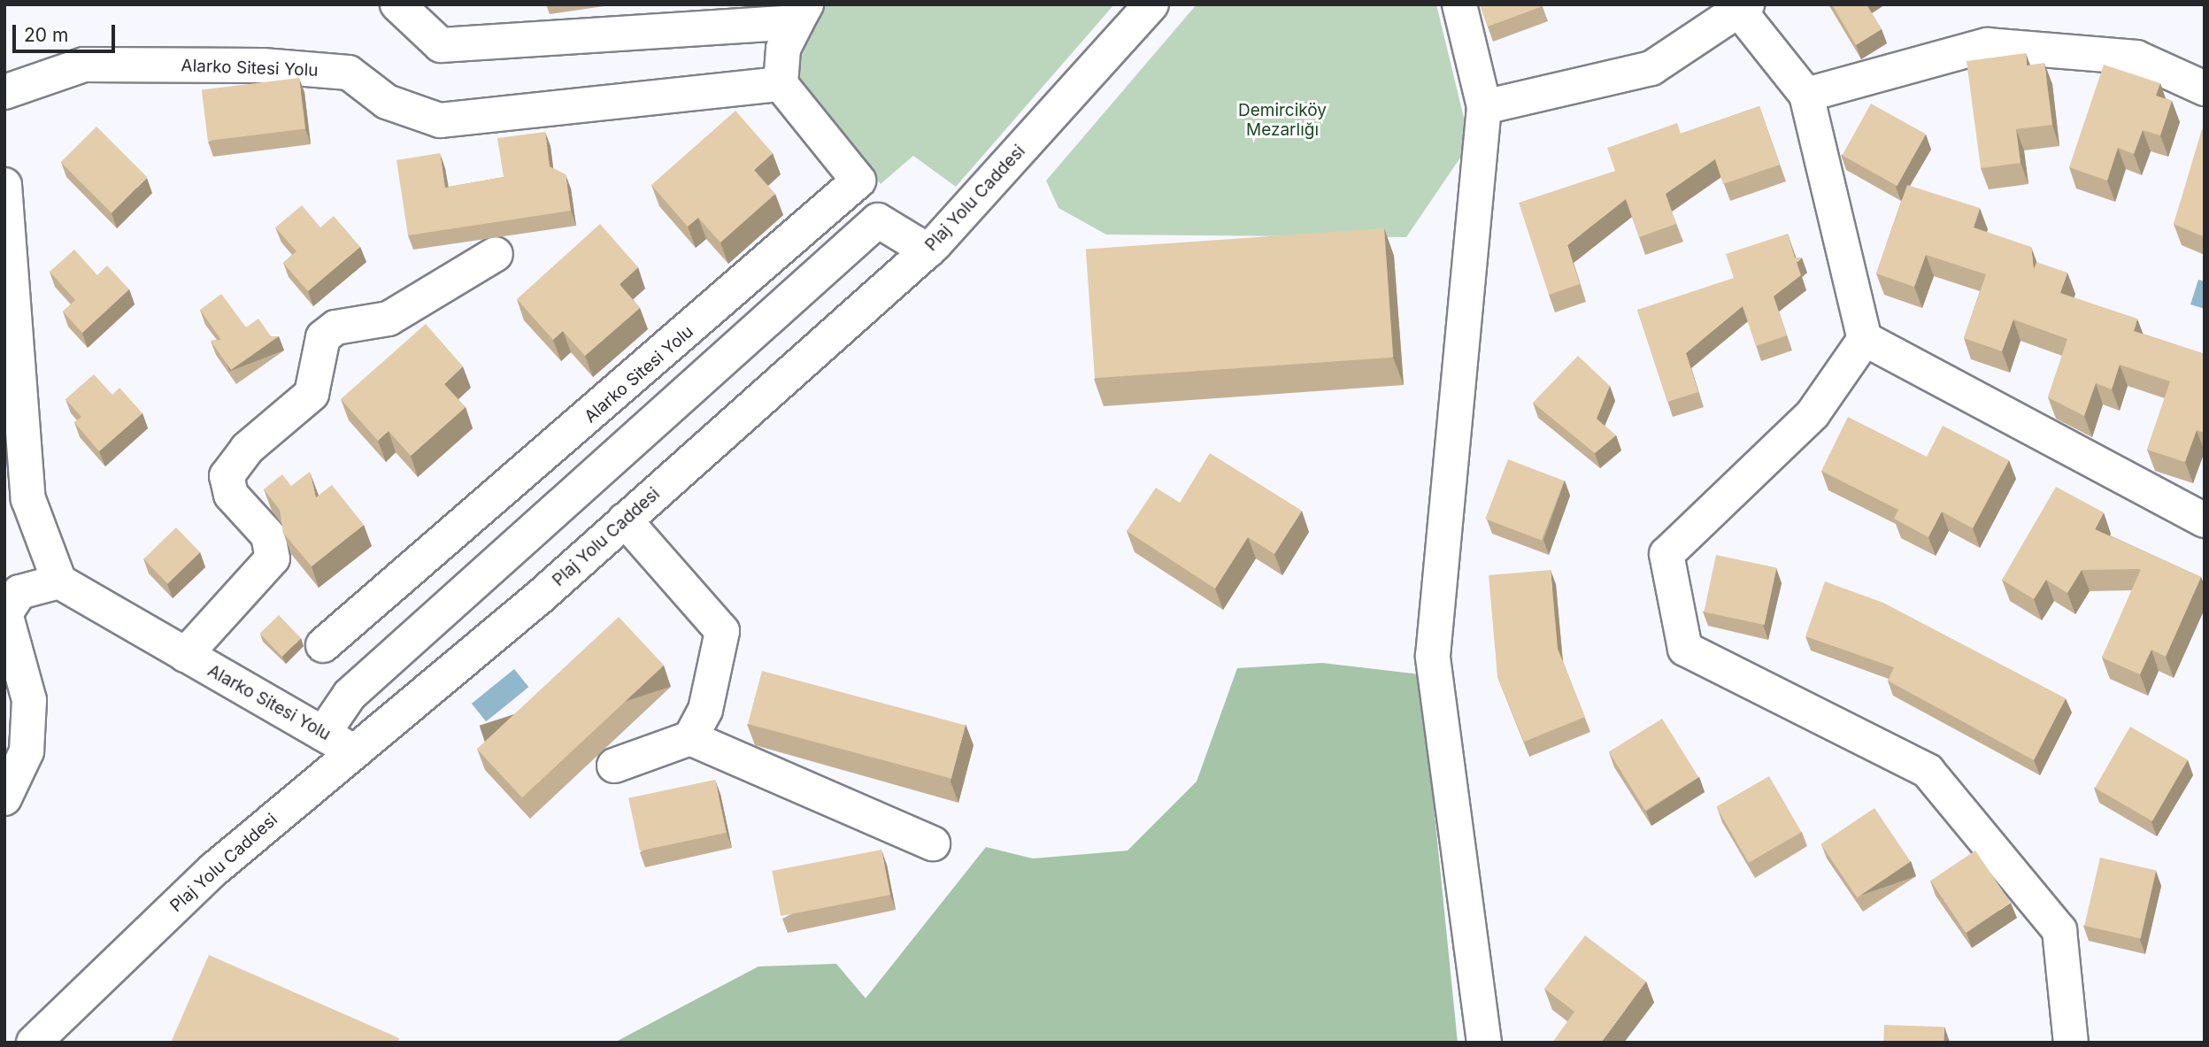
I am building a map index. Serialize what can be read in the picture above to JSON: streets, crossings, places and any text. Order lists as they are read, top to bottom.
{
  "streets": {
    "street": ["Alarko Sitesi Yolu", "Plaj Yolu Caddesi"]
  },
  "crossings": [
    ["Alarko Sitesi Yolu", "Plaj Yolu Caddesi"]
  ],
  "parks": ["Demirciköy Mezarlığı"],
  "scale_bar": "20 m"
}
